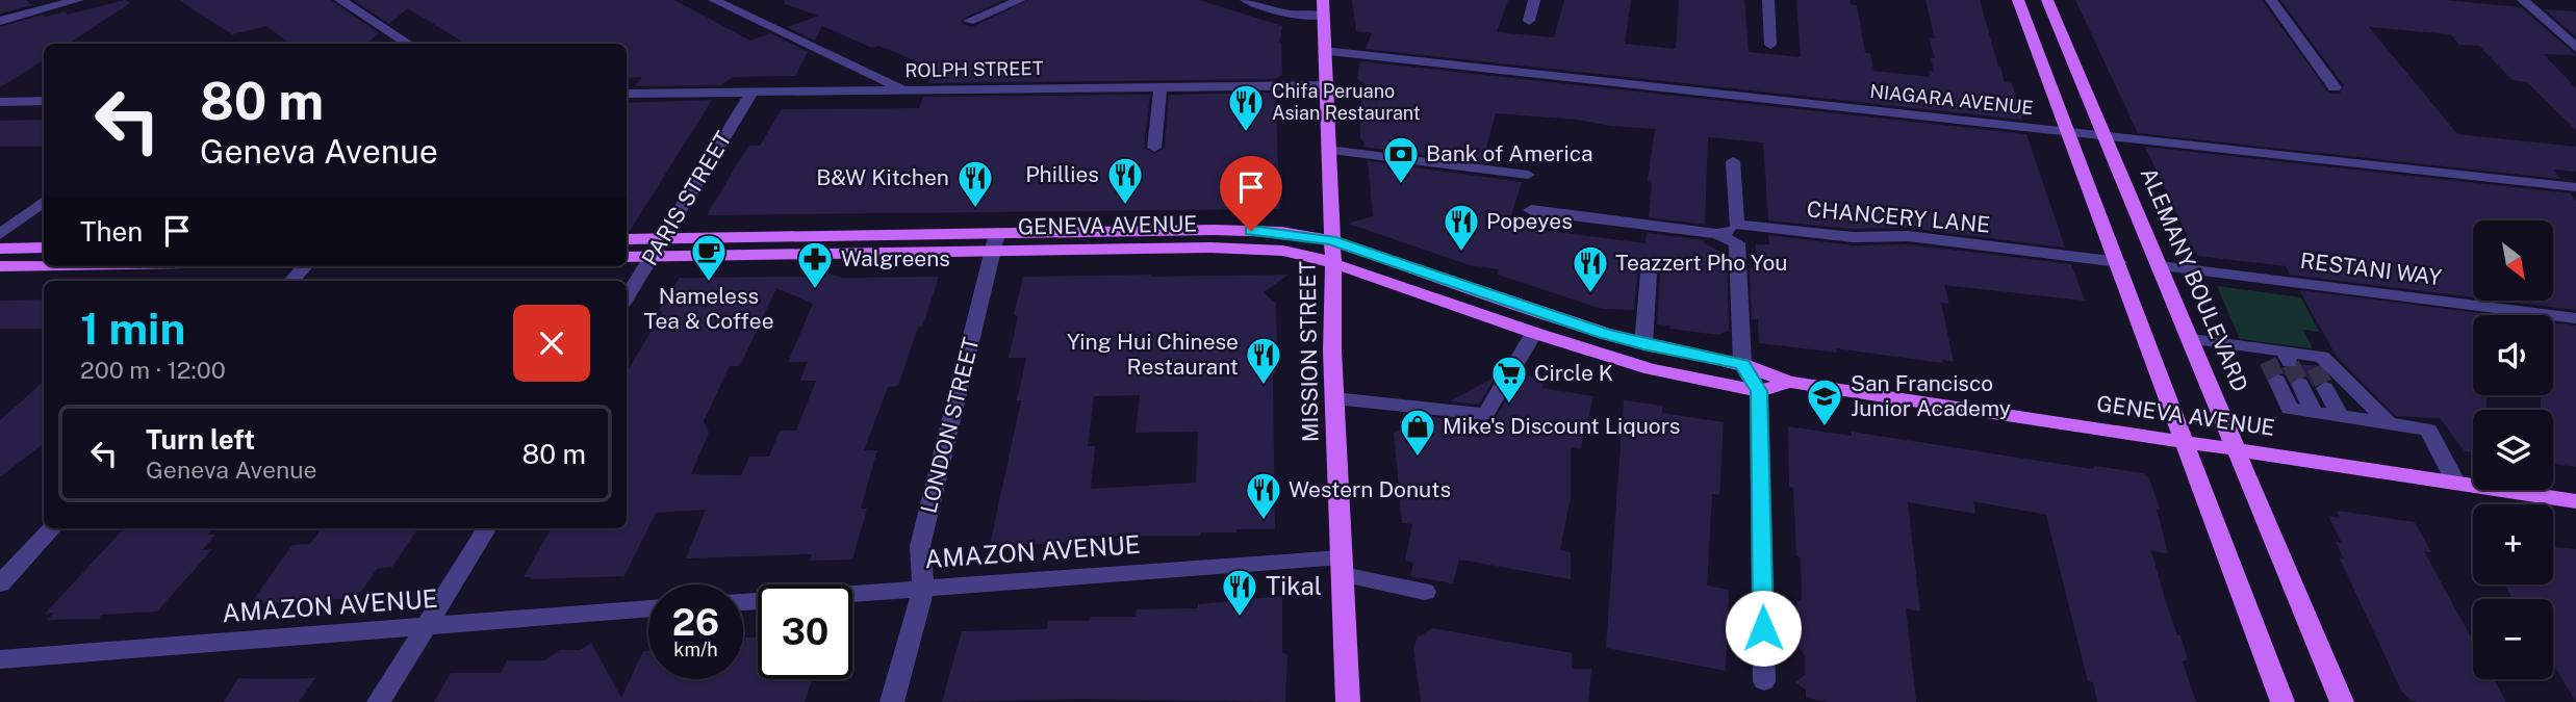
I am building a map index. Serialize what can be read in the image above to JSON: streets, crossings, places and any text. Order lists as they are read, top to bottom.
{
  "streets": {
    "main road": ["GENEVA AVENUE", "ALEMANY BOULEVARD", "MISSION STREET"],
    "street": [
      "ROLPH STREET",
      "NIAGARA AVENUE",
      "PARIS STREET",
      "CHANCERY LANE",
      "RESTANI WAY",
      "LONDON STREET",
      "AMAZON AVENUE"
    ]
  },
  "crossings": [
    ["ROLPH STREET", "PARIS STREET"],
    ["ROLPH STREET", "MISSION STREET"],
    ["NIAGARA AVENUE", "ALEMANY BOULEVARD"],
    ["NIAGARA AVENUE", "MISSION STREET"],
    ["PARIS STREET", "GENEVA AVENUE"],
    ["GENEVA AVENUE", "ALEMANY BOULEVARD"],
    ["GENEVA AVENUE", "MISSION STREET"],
    ["GENEVA AVENUE", "LONDON STREET"],
    ["RESTANI WAY", "ALEMANY BOULEVARD"],
    ["MISSION STREET", "AMAZON AVENUE"],
    ["LONDON STREET", "AMAZON AVENUE"]
  ],
  "places": {
    "restaurant": [
      "Chifa Peruano Asian Restaurant",
      "Phillies",
      "B&W Kitchen",
      "Popeyes",
      "Teazzert Pho You",
      "Ying Hui Chinese Restaurant",
      "Western Donuts",
      "Tikal"
    ],
    "bank": ["Bank of America"],
    "cafe": ["Nameless Tea & Coffee"],
    "pharmacy": ["Walgreens"],
    "supermarket": ["Circle K"],
    "school or university": ["San Francisco Junior Academy"],
    "shop": ["Mike's Discount Liquors"]
  },
  "north": "bottom right",
  "page": {
    "turn": ["80 m", "Geneva Avenue"],
    "then": "Then",
    "map_buttons": ["+", "−"],
    "heading": ["1 min", "200 m · 12:00"],
    "list": [
      {
        "name": "Turn left",
        "note": "Geneva Avenue",
        "value": "80 m"
      }
    ],
    "speed": "26 km/h",
    "limit": "30"
  }
}
